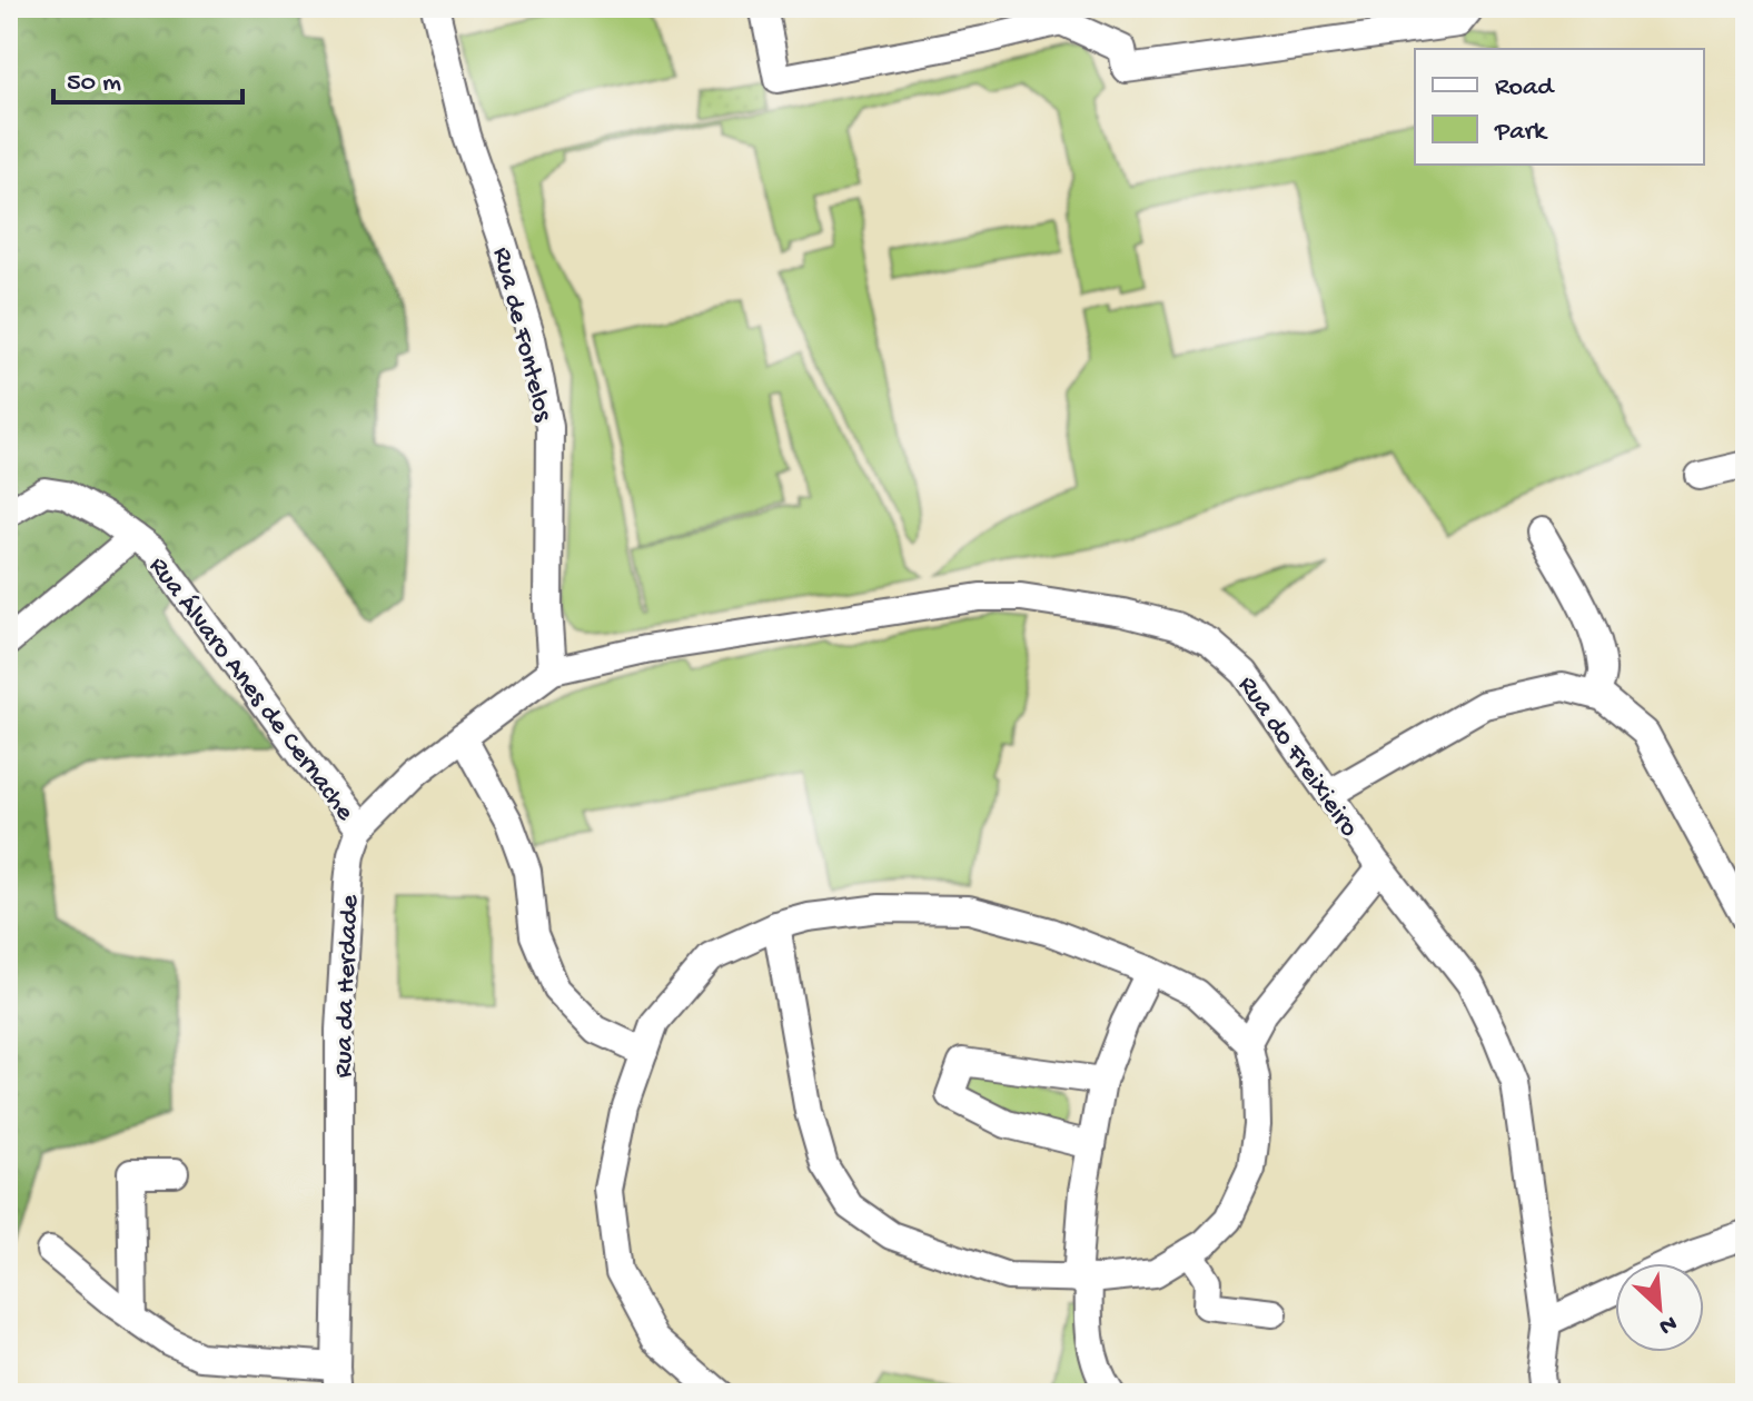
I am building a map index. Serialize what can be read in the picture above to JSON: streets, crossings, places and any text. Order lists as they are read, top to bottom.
{
  "streets": {
    "street": [
      "Rua de Fontelos",
      "Rua Álvaro Anes de Cernache",
      "Rua do Freixieiro",
      "Rua da Herdade"
    ]
  },
  "crossings": [
    ["Rua de Fontelos", "Rua do Freixieiro"],
    ["Rua Álvaro Anes de Cernache", "Rua da Herdade"]
  ],
  "legend": ["Road", "Park"],
  "scale_bar": "50 m",
  "north": "bottom right"
}
